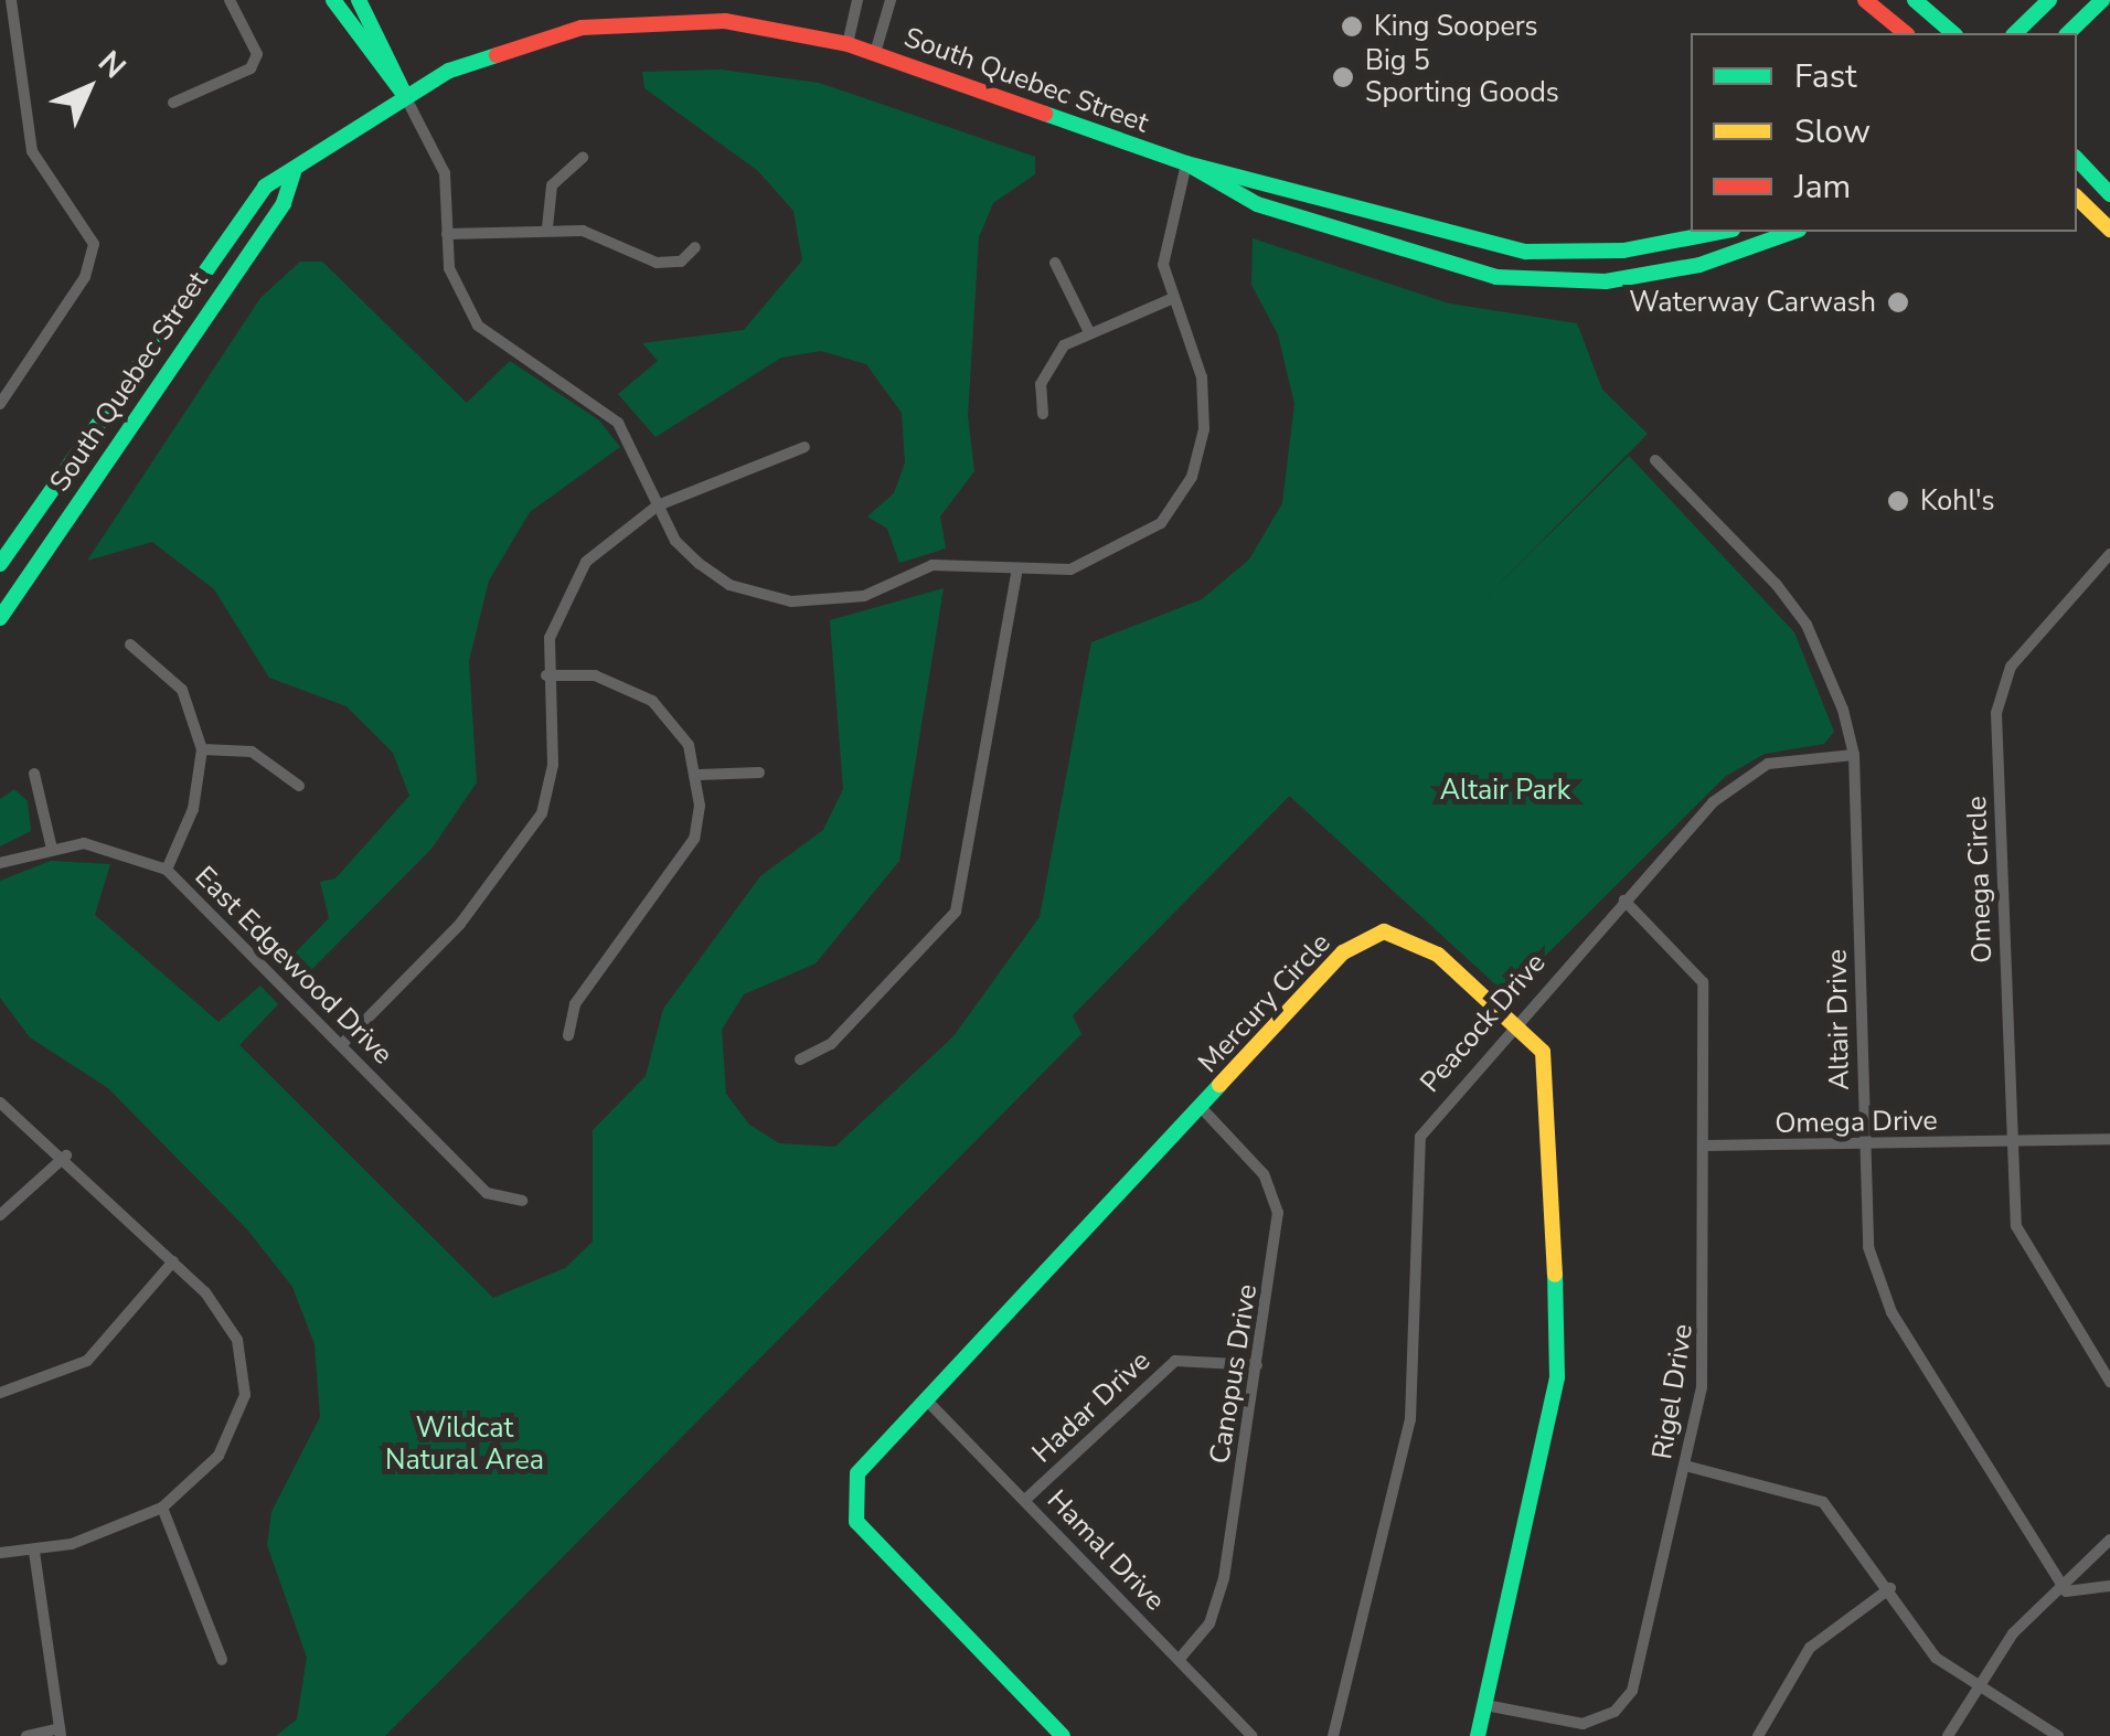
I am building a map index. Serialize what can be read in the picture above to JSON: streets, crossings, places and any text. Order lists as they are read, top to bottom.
{
  "streets": {
    "main road": ["South Quebec Street", "Mercury Circle"],
    "street": [
      "Omega Circle",
      "East Edgewood Drive",
      "Altair Drive",
      "Peacock Drive",
      "Omega Drive",
      "Canopus Drive",
      "Rigel Drive",
      "Hadar Drive",
      "Hamal Drive"
    ]
  },
  "crossings": [
    ["Omega Circle", "Omega Drive"],
    ["Mercury Circle", "Peacock Drive"],
    ["Mercury Circle", "Canopus Drive"],
    ["Mercury Circle", "Rigel Drive"],
    ["Mercury Circle", "Hamal Drive"],
    ["Altair Drive", "Peacock Drive"],
    ["Altair Drive", "Omega Drive"],
    ["Peacock Drive", "Rigel Drive"],
    ["Omega Drive", "Rigel Drive"],
    ["Canopus Drive", "Hadar Drive"],
    ["Canopus Drive", "Hamal Drive"],
    ["Hadar Drive", "Hamal Drive"]
  ],
  "parks": ["Altair Park", "Wildcat Natural Area"],
  "places": [
    "King Soopers",
    "Big 5 Sporting Goods",
    "Waterway Carwash",
    "Kohl's"
  ],
  "legend": ["Fast", "Slow", "Jam"],
  "north": "top right"
}
